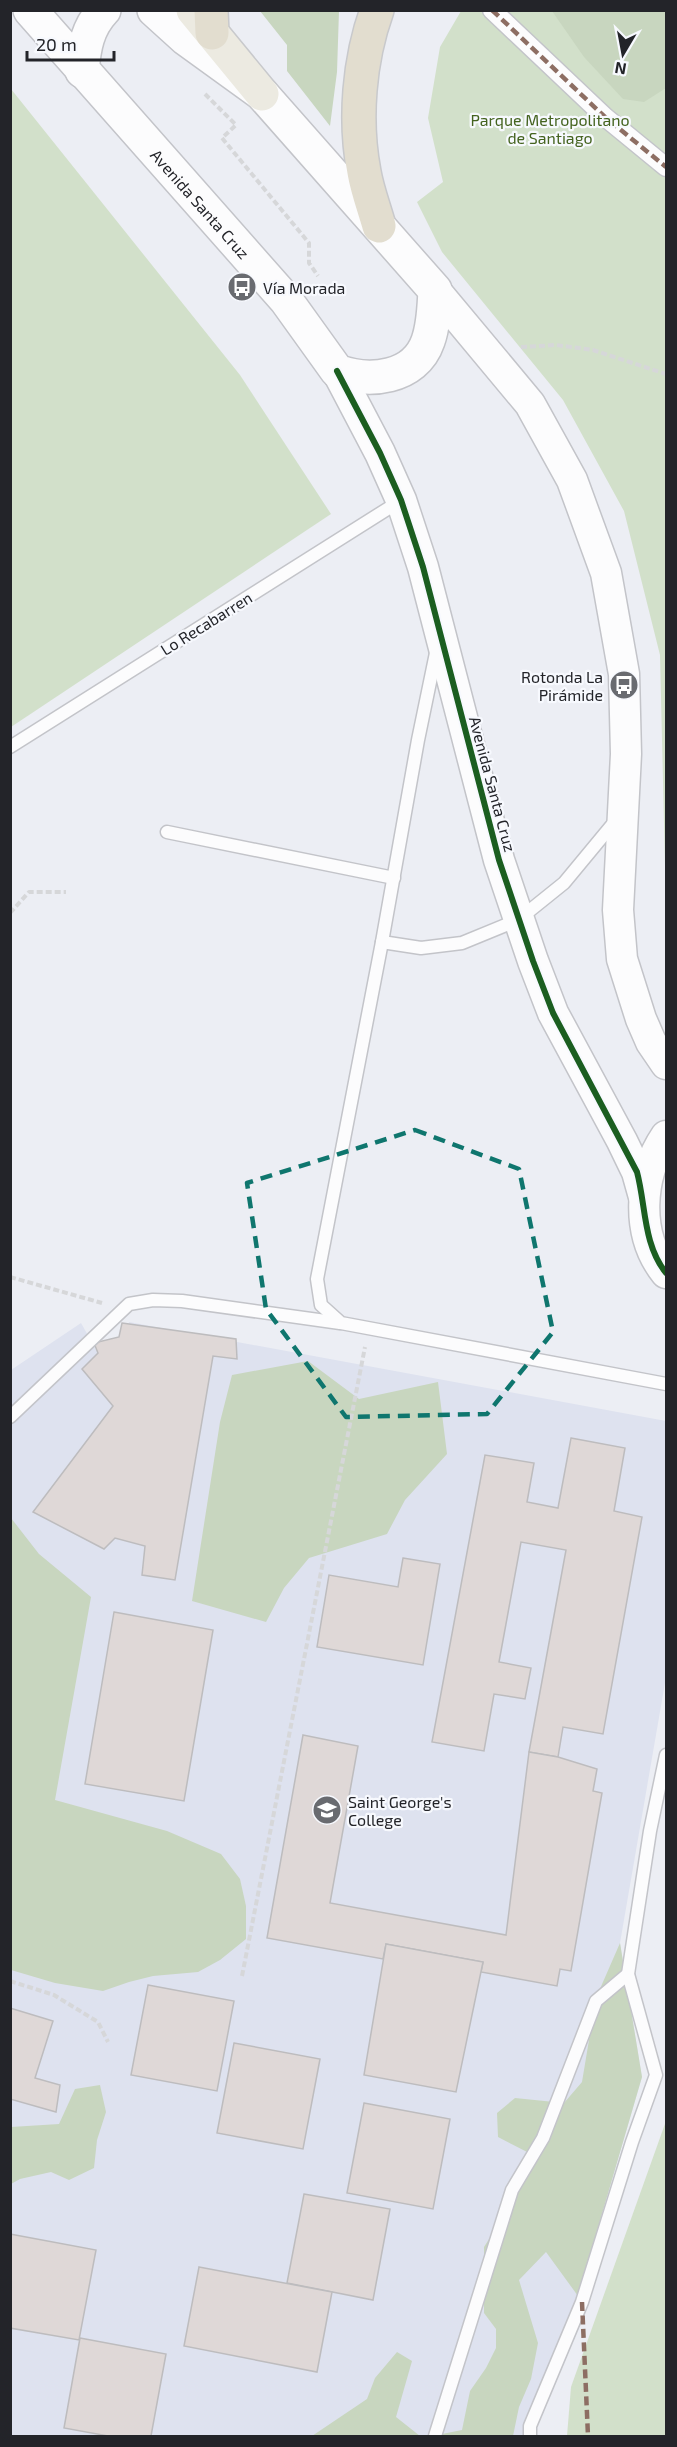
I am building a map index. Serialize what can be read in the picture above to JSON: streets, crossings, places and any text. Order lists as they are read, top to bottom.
{
  "streets": {
    "main road": ["Avenida Santa Cruz"],
    "lane": ["Lo Recabarren"]
  },
  "crossings": [
    ["Avenida Santa Cruz", "Lo Recabarren"]
  ],
  "parks": ["Parque Metropolitano de Santiago"],
  "places": {
    "bus stop": ["Vía Morada", "Rotonda La Pirámide"],
    "school or university": ["Saint George's College"]
  },
  "scale_bar": "20 m",
  "north": "bottom"
}
